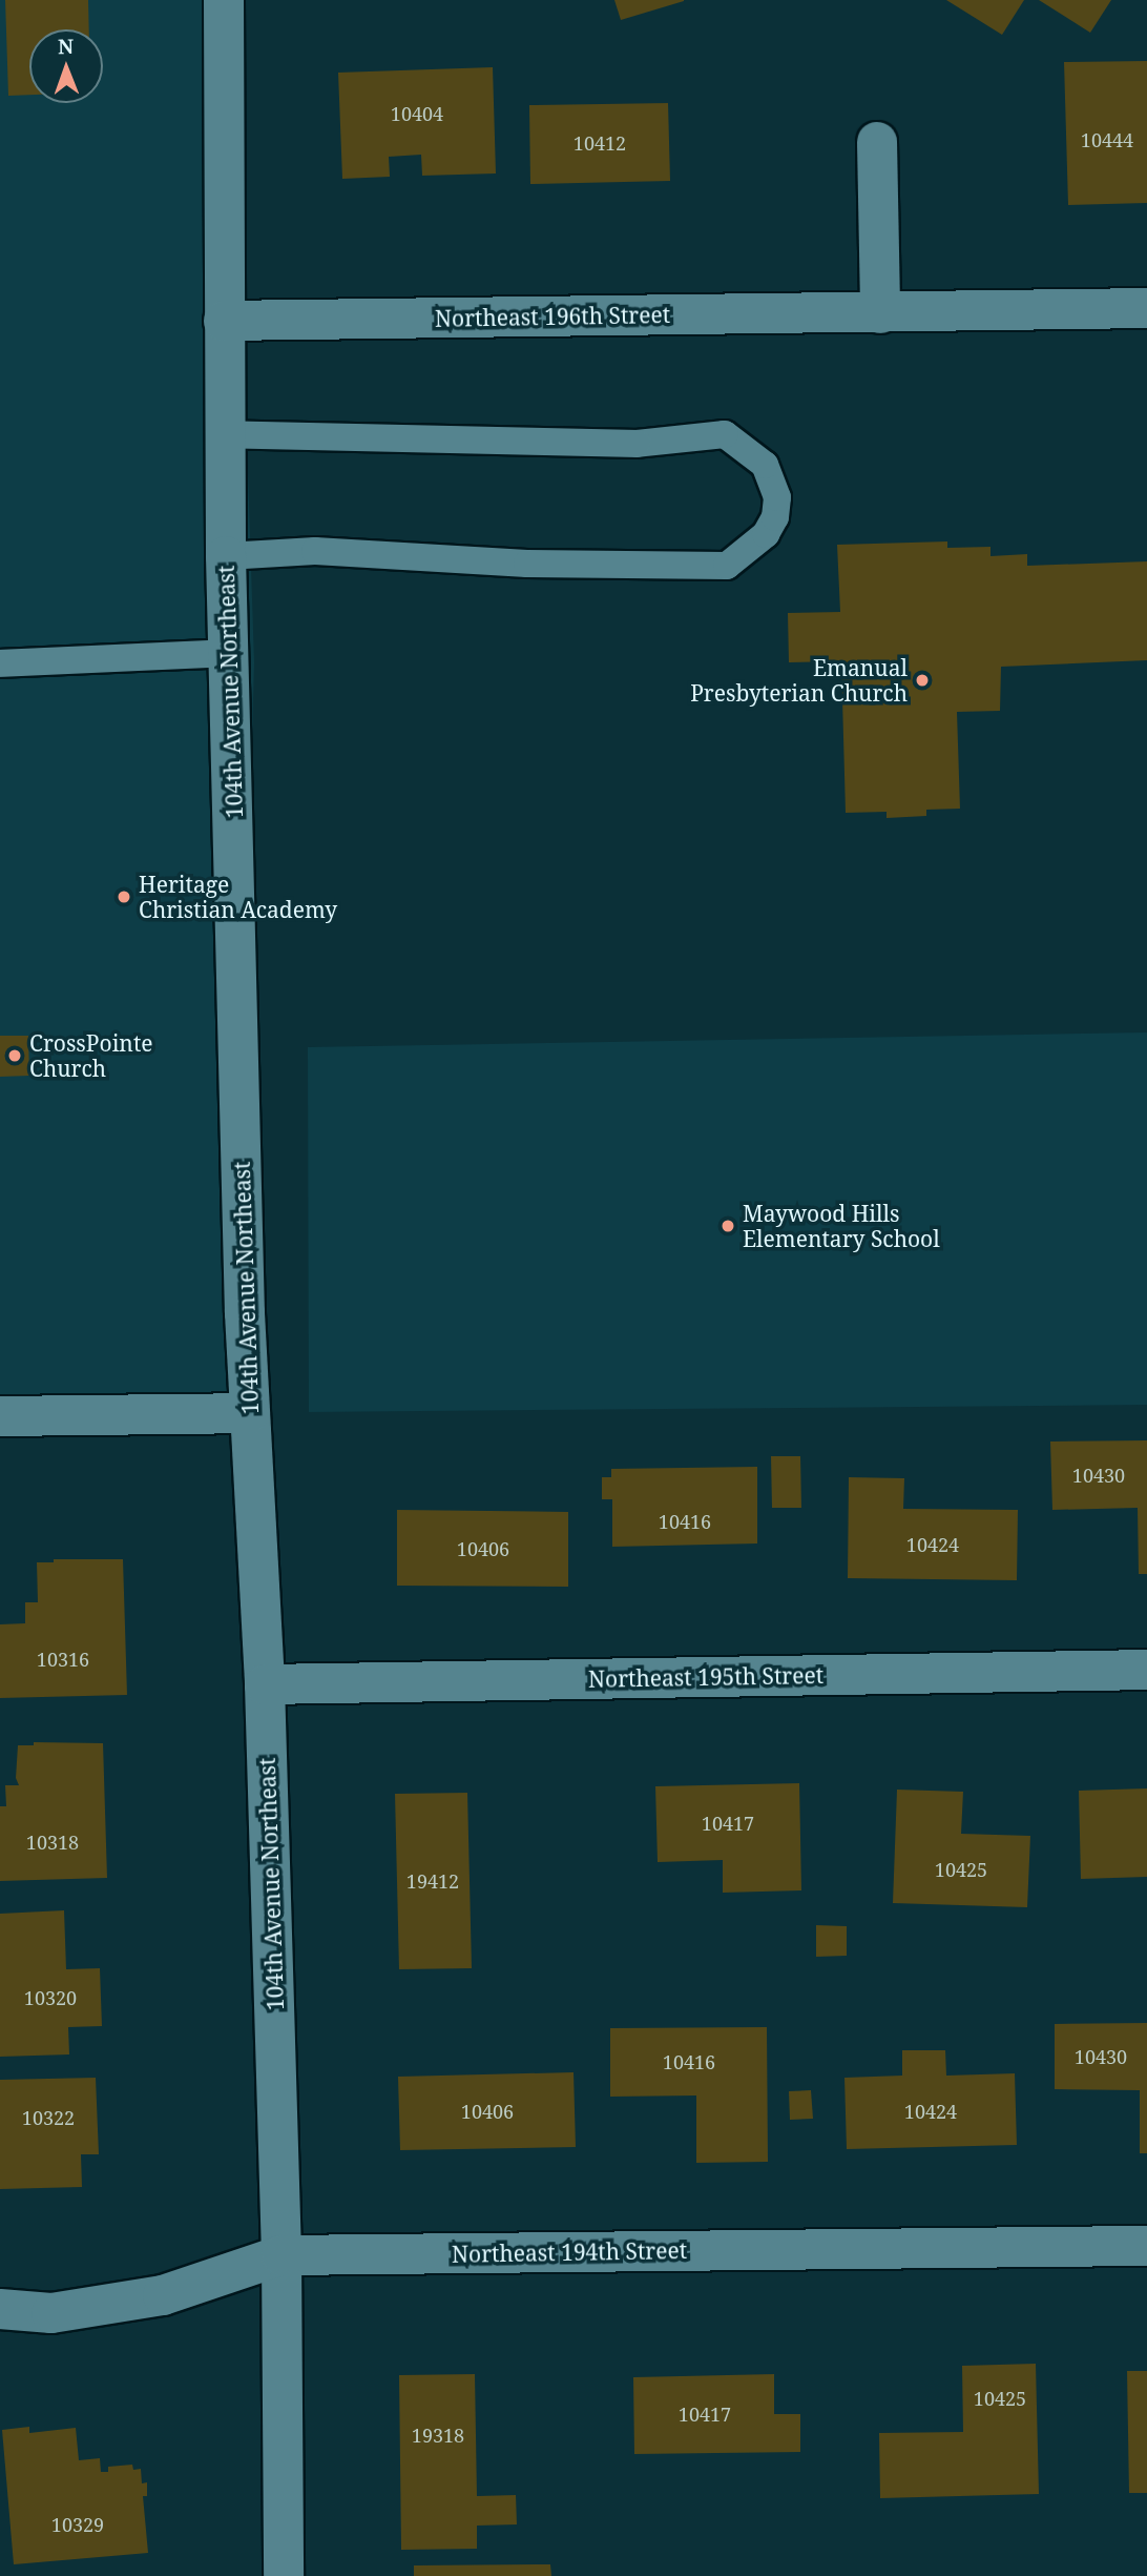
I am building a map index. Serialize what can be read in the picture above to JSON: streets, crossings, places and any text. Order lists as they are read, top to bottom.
{
  "streets": {
    "street": [
      "Northeast 196th Street",
      "104th Avenue Northeast",
      "Northeast 195th Street",
      "Northeast 194th Street"
    ]
  },
  "crossings": [
    ["Northeast 196th Street", "104th Avenue Northeast"],
    ["104th Avenue Northeast", "Northeast 195th Street"],
    ["104th Avenue Northeast", "Northeast 194th Street"]
  ],
  "places": [
    "Emanual Presbyterian Church",
    "Heritage Christian Academy",
    "CrossPointe Church",
    "Maywood Hills Elementary School"
  ],
  "house_numbers": [
    "10404",
    "10444",
    "10412",
    "10430",
    "10416",
    "10424",
    "10406",
    "10316",
    "10417",
    "10318",
    "10425",
    "19412",
    "10320",
    "10430",
    "10416",
    "10406",
    "10424",
    "10322",
    "10425",
    "10417",
    "19318",
    "10329"
  ],
  "north": "top"
}
